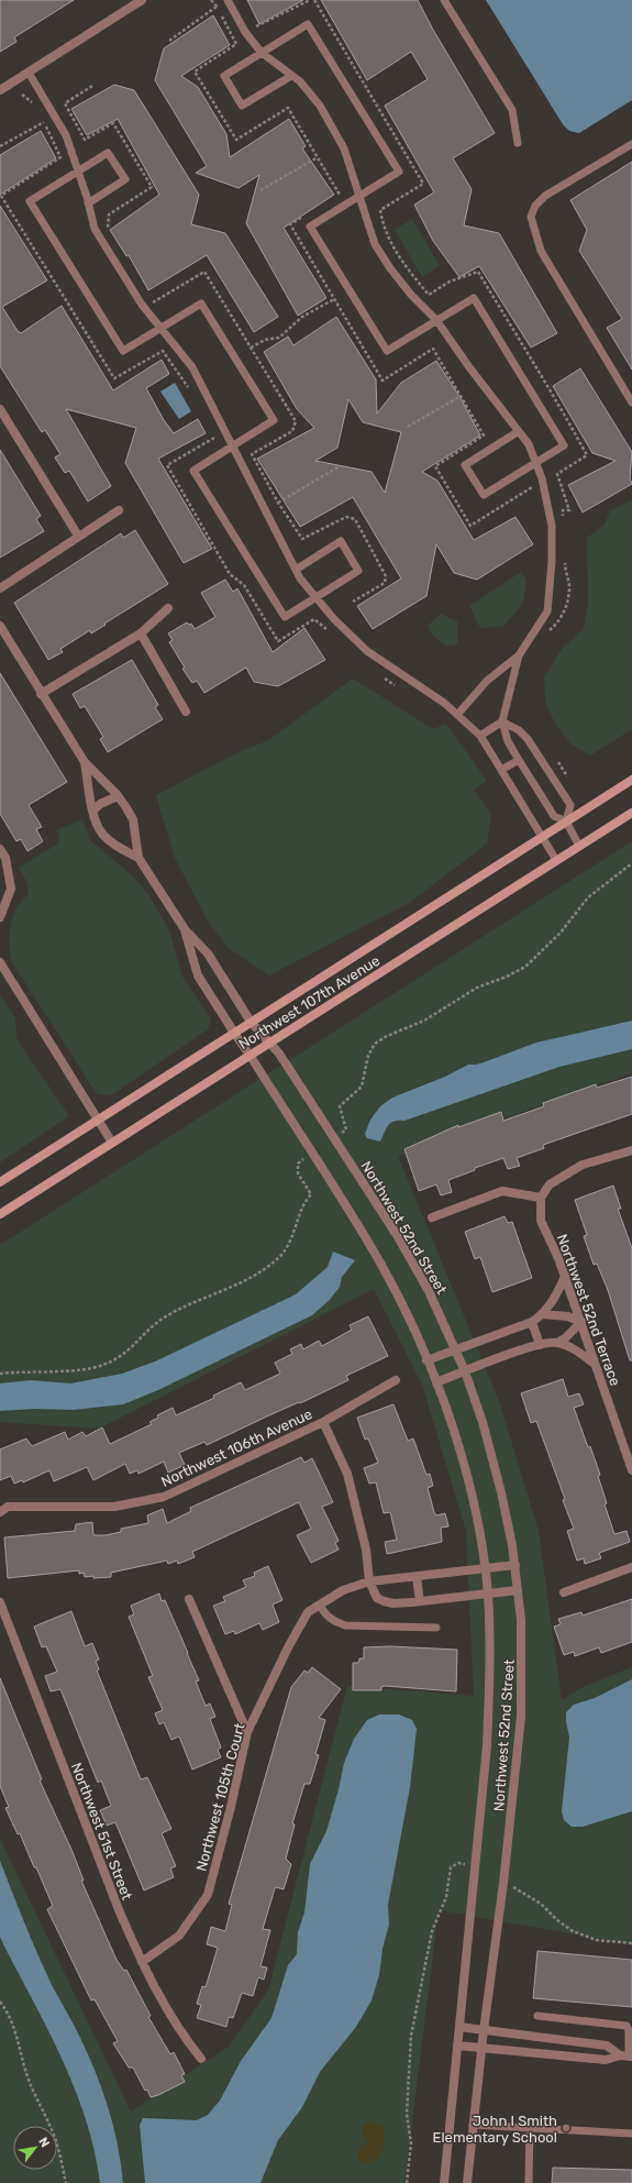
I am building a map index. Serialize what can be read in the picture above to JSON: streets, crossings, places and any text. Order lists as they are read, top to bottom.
{
  "streets": {
    "main road": ["Northwest 107th Avenue"],
    "street": [
      "Northwest 52nd Street",
      "Northwest 52nd Terrace",
      "Northwest 106th Avenue",
      "Northwest 105th Court",
      "Northwest 51st Street"
    ]
  },
  "crossings": [
    ["Northwest 107th Avenue", "Northwest 52nd Street"],
    ["Northwest 52nd Street", "Northwest 105th Court"],
    ["Northwest 105th Court", "Northwest 51st Street"]
  ],
  "places": ["John I Smith Elementary School"],
  "north": "top right"
}
